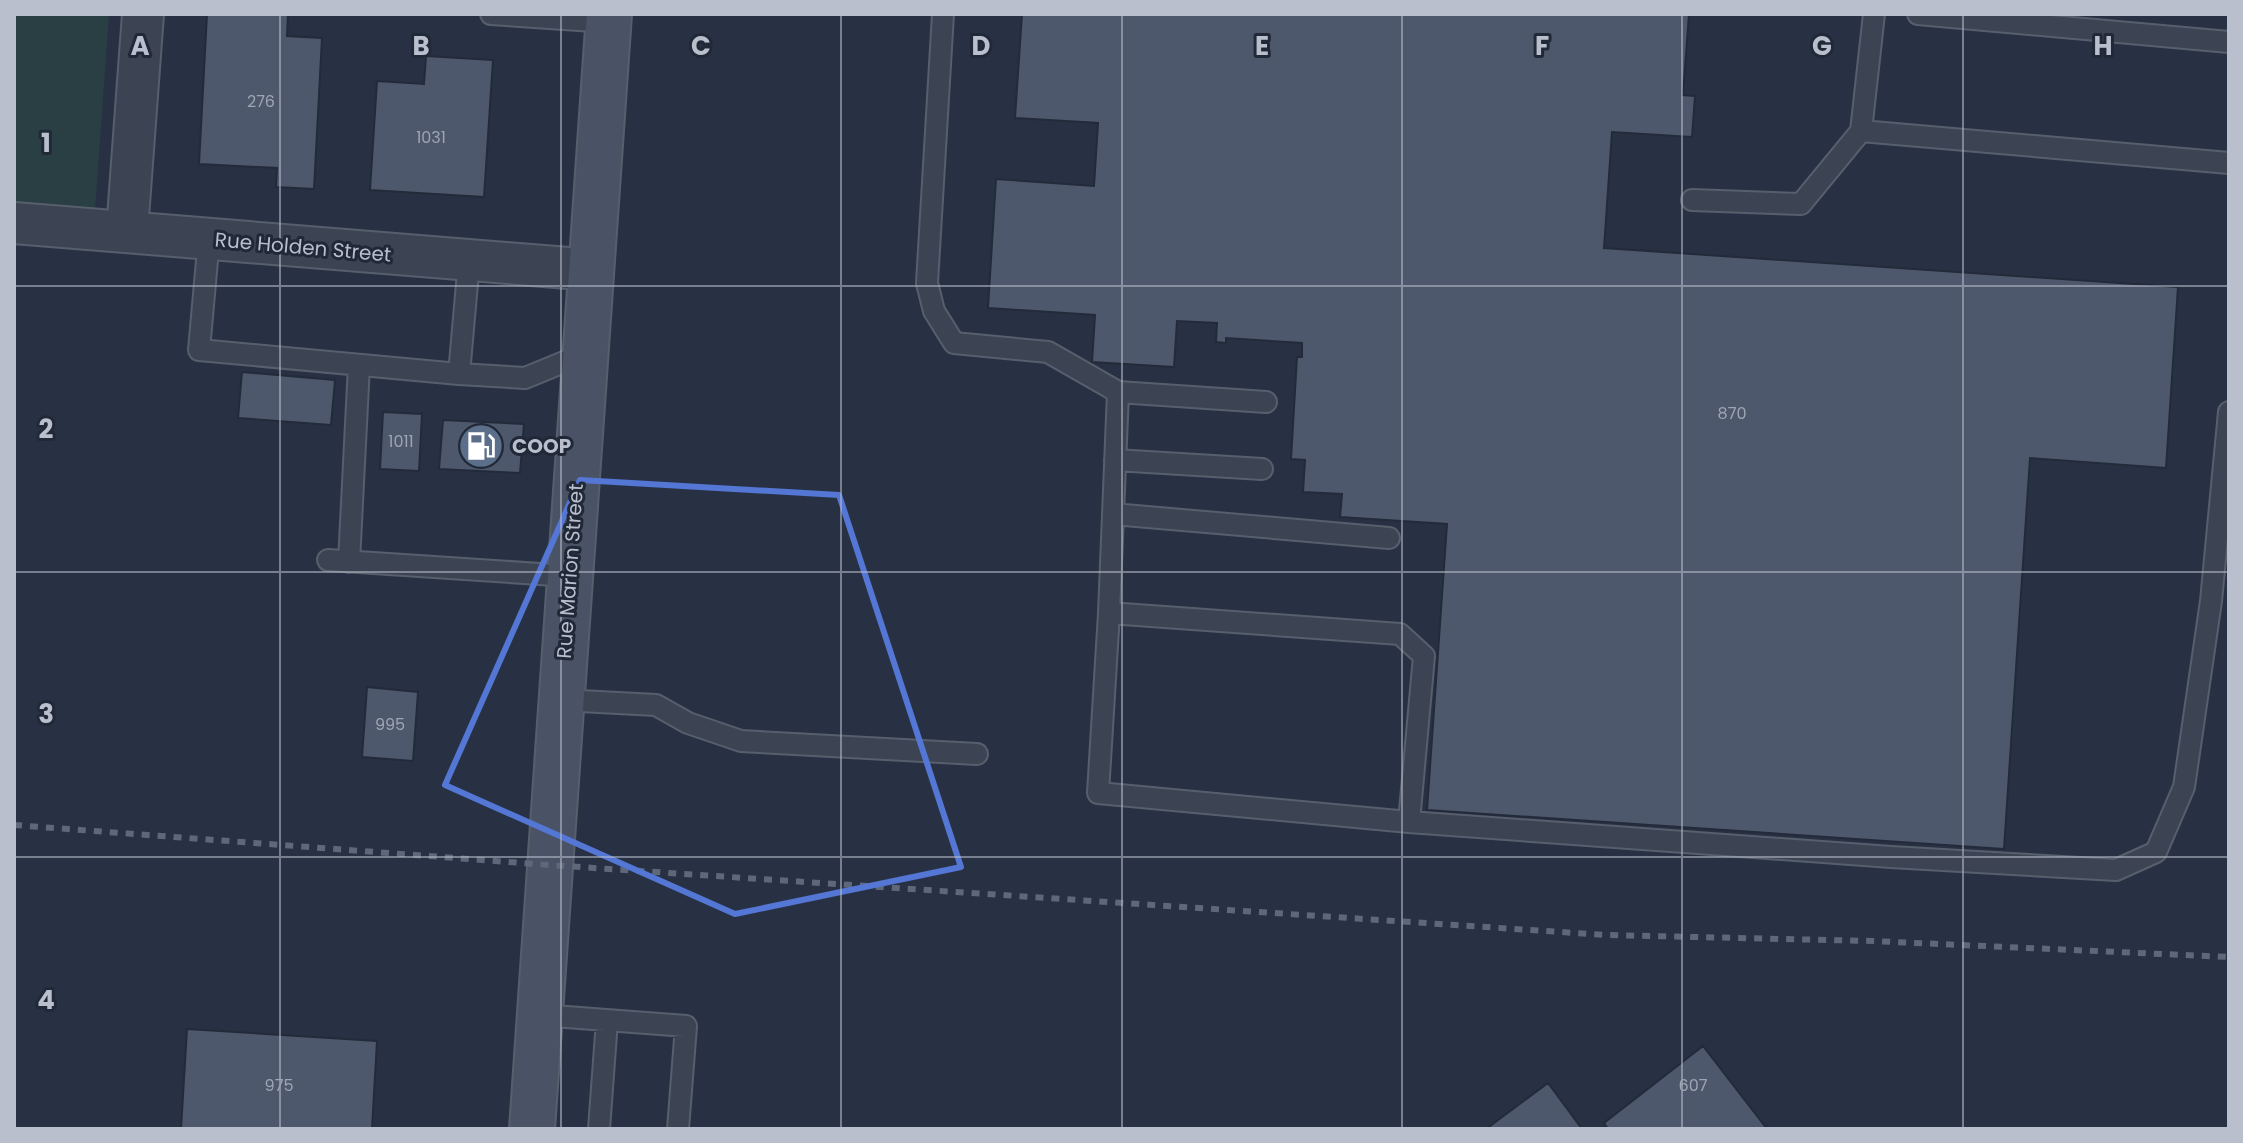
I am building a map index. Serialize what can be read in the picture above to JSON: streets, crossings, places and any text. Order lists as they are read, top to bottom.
{
  "streets": {
    "main road": ["Rue Marion Street"],
    "street": ["Rue Holden Street"]
  },
  "crossings": [
    ["Rue Holden Street", "Rue Marion Street"]
  ],
  "places": {
    "fuel station": ["COOP"]
  },
  "house_numbers": [
    "276",
    "1031",
    "870",
    "1011",
    "995",
    "975",
    "607"
  ],
  "grid": {
    "columns": [
      "A",
      "B",
      "C",
      "D",
      "E",
      "F",
      "G",
      "H"
    ],
    "rows": [
      "1",
      "2",
      "3",
      "4"
    ]
  }
}
